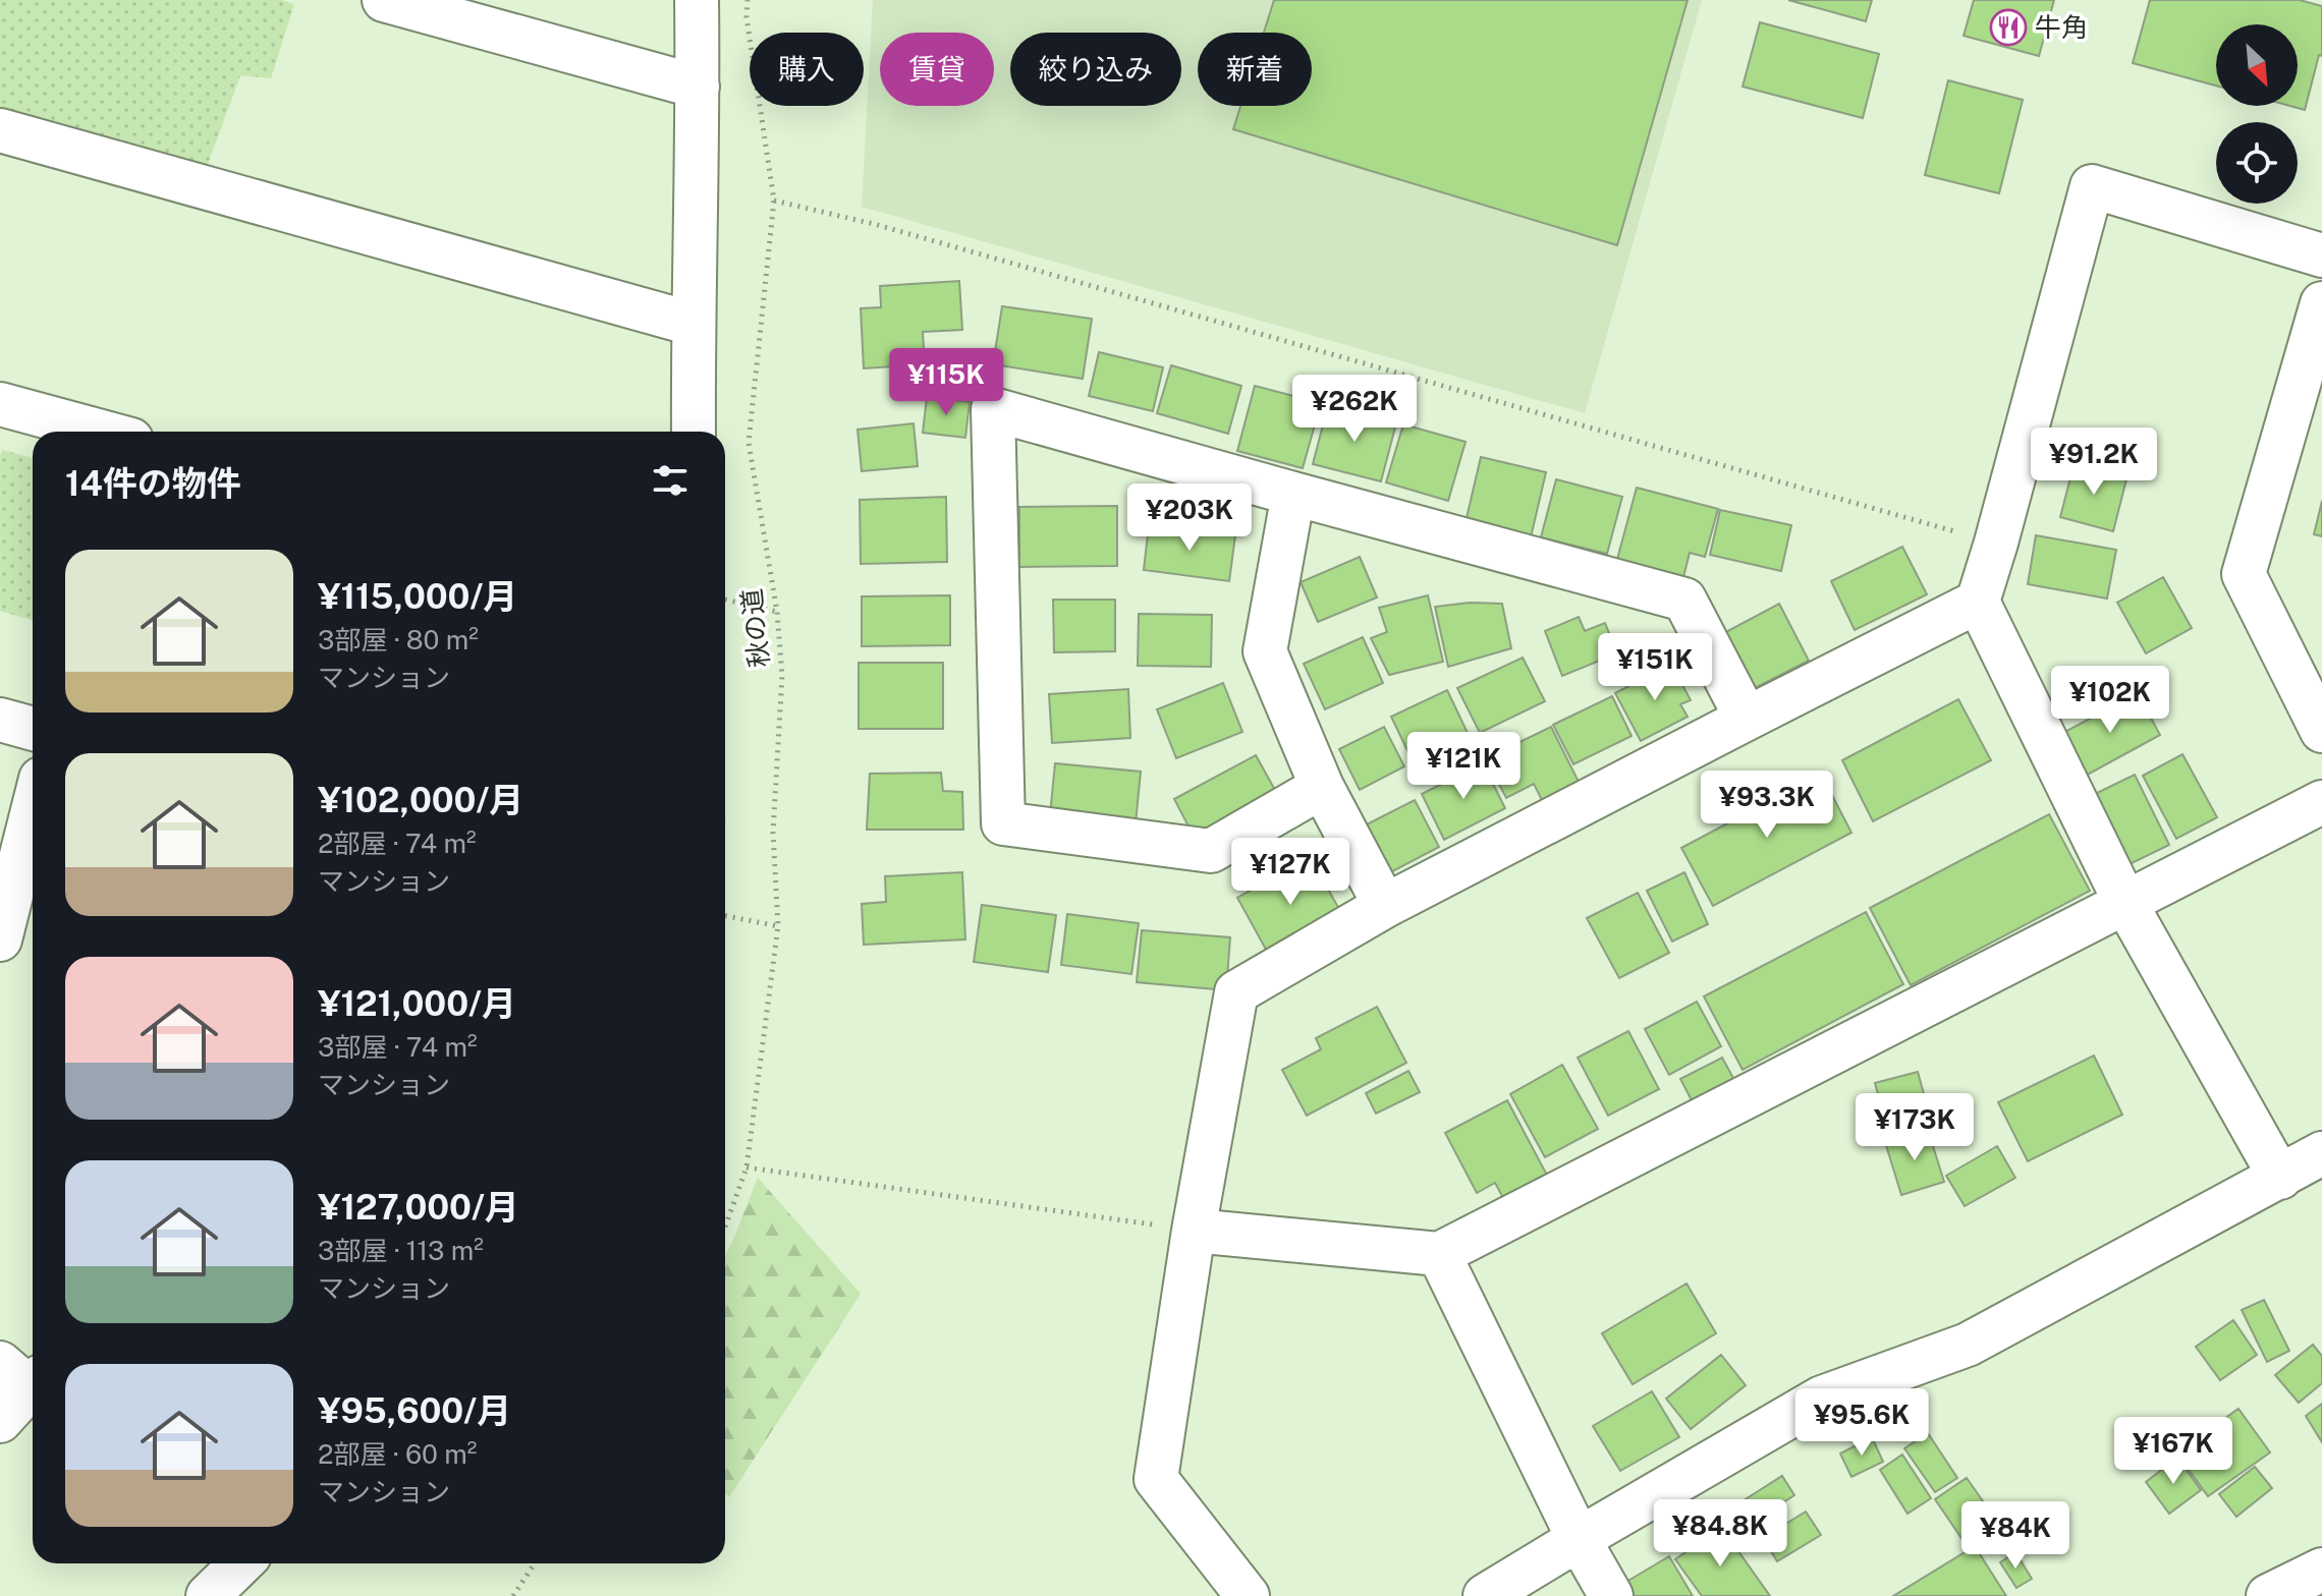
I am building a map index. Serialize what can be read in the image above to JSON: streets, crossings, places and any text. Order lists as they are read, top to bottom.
{
  "streets": {
    "path": ["秋の道"]
  },
  "places": {
    "restaurant": ["牛角"]
  },
  "north": "bottom right",
  "page": {
    "chip": [
      "購入",
      "賃貸",
      "絞り込み",
      "新着"
    ],
    "price": [
      "¥115K",
      "¥262K",
      "¥91.2K",
      "¥203K",
      "¥151K",
      "¥102K",
      "¥121K",
      "¥93.3K",
      "¥127K",
      "¥173K",
      "¥95.6K",
      "¥167K",
      "¥84.8K",
      "¥84K"
    ],
    "heading": "14件の物件",
    "list": [
      {
        "name": "¥115,000/月",
        "note": "3部屋 · 80 m² · マンション"
      },
      {
        "name": "¥102,000/月",
        "note": "2部屋 · 74 m² · マンション"
      },
      {
        "name": "¥121,000/月",
        "note": "3部屋 · 74 m² · マンション"
      },
      {
        "name": "¥127,000/月",
        "note": "3部屋 · 113 m² · マンション"
      },
      {
        "name": "¥95,600/月",
        "note": "2部屋 · 60 m² · マンション"
      }
    ]
  }
}
